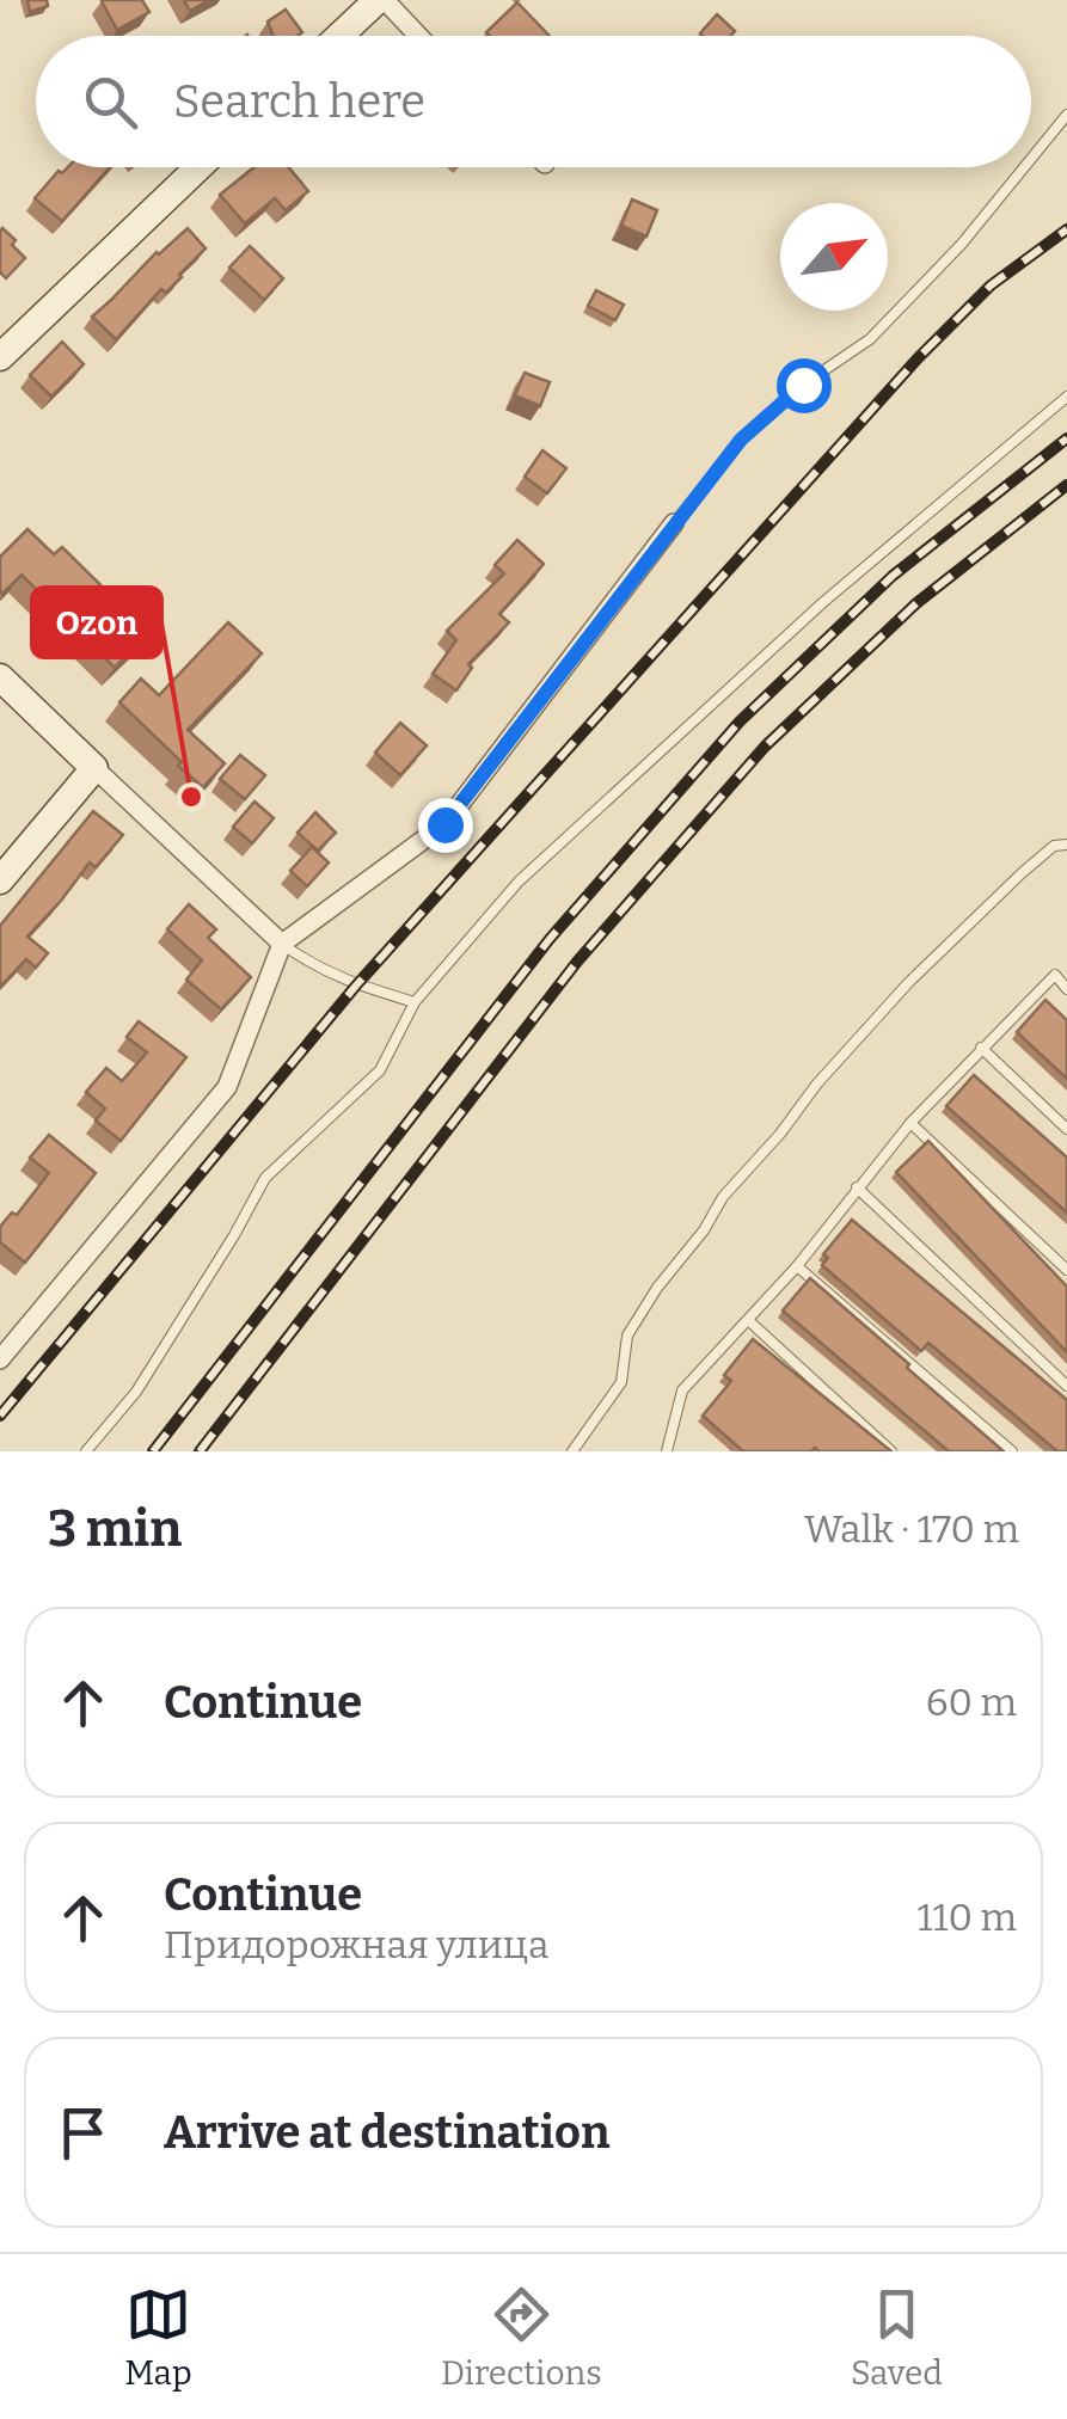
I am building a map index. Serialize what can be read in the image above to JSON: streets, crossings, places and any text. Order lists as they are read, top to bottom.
{
  "places": ["Ozon"],
  "north": "top right",
  "page": {
    "search": "Search here",
    "heading": ["3 min", "Walk · 170 m"],
    "list": [
      ["Continue", "60 m"],
      ["Continue", "Придорожная улица", "110 m"],
      "Arrive at destination"
    ],
    "nav": ["Map", "Directions", "Saved"]
  }
}
